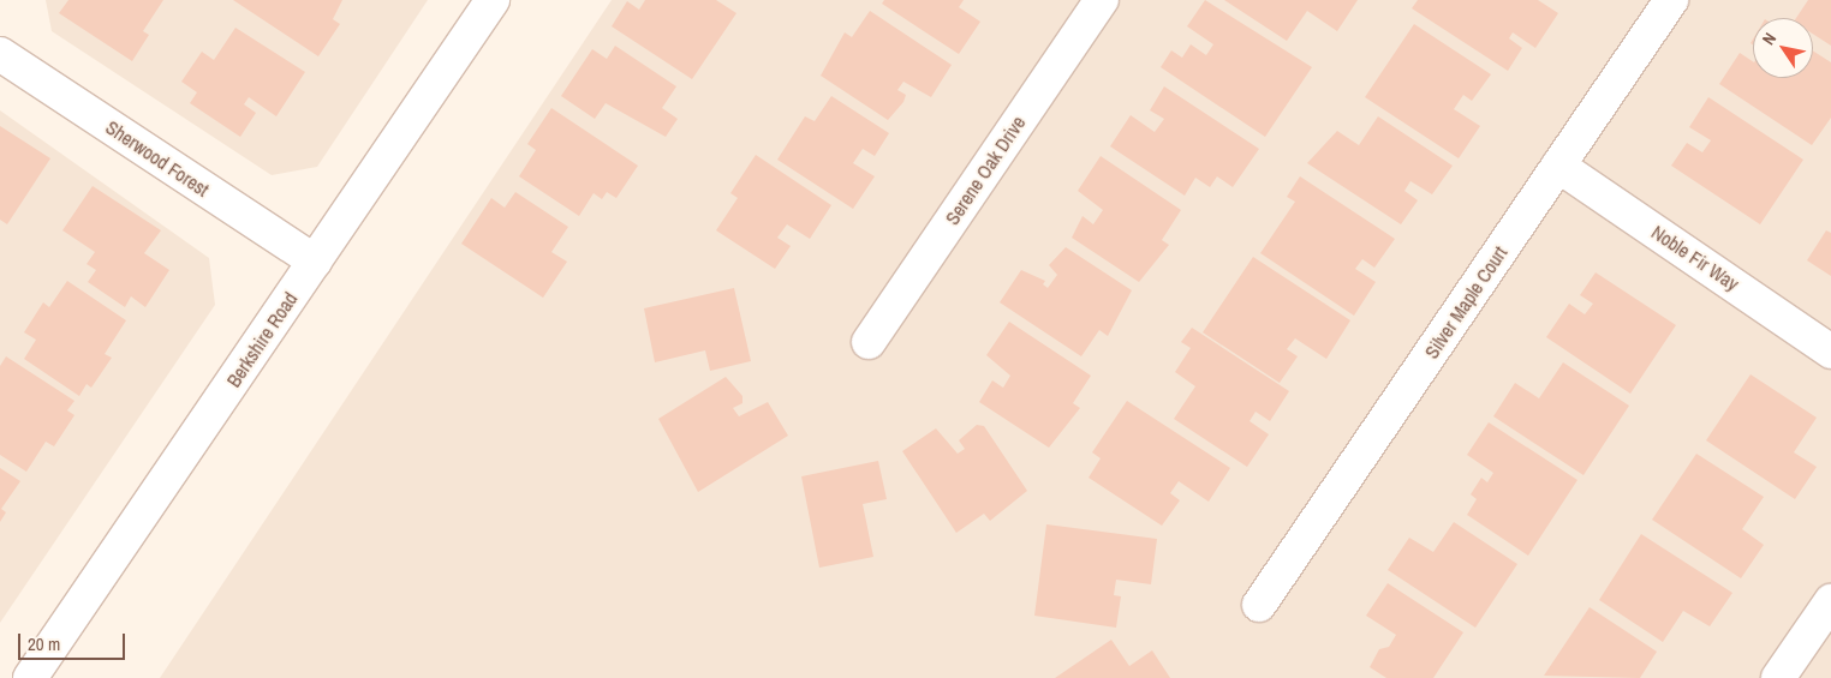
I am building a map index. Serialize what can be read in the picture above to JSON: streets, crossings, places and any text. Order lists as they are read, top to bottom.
{
  "streets": {
    "street": [
      "Sherwood Forest",
      "Serene Oak Drive",
      "Noble Fir Way",
      "Silver Maple Court",
      "Berkshire Road"
    ]
  },
  "crossings": [
    ["Sherwood Forest", "Berkshire Road"],
    ["Noble Fir Way", "Silver Maple Court"]
  ],
  "scale_bar": "20 m",
  "north": "top left"
}
